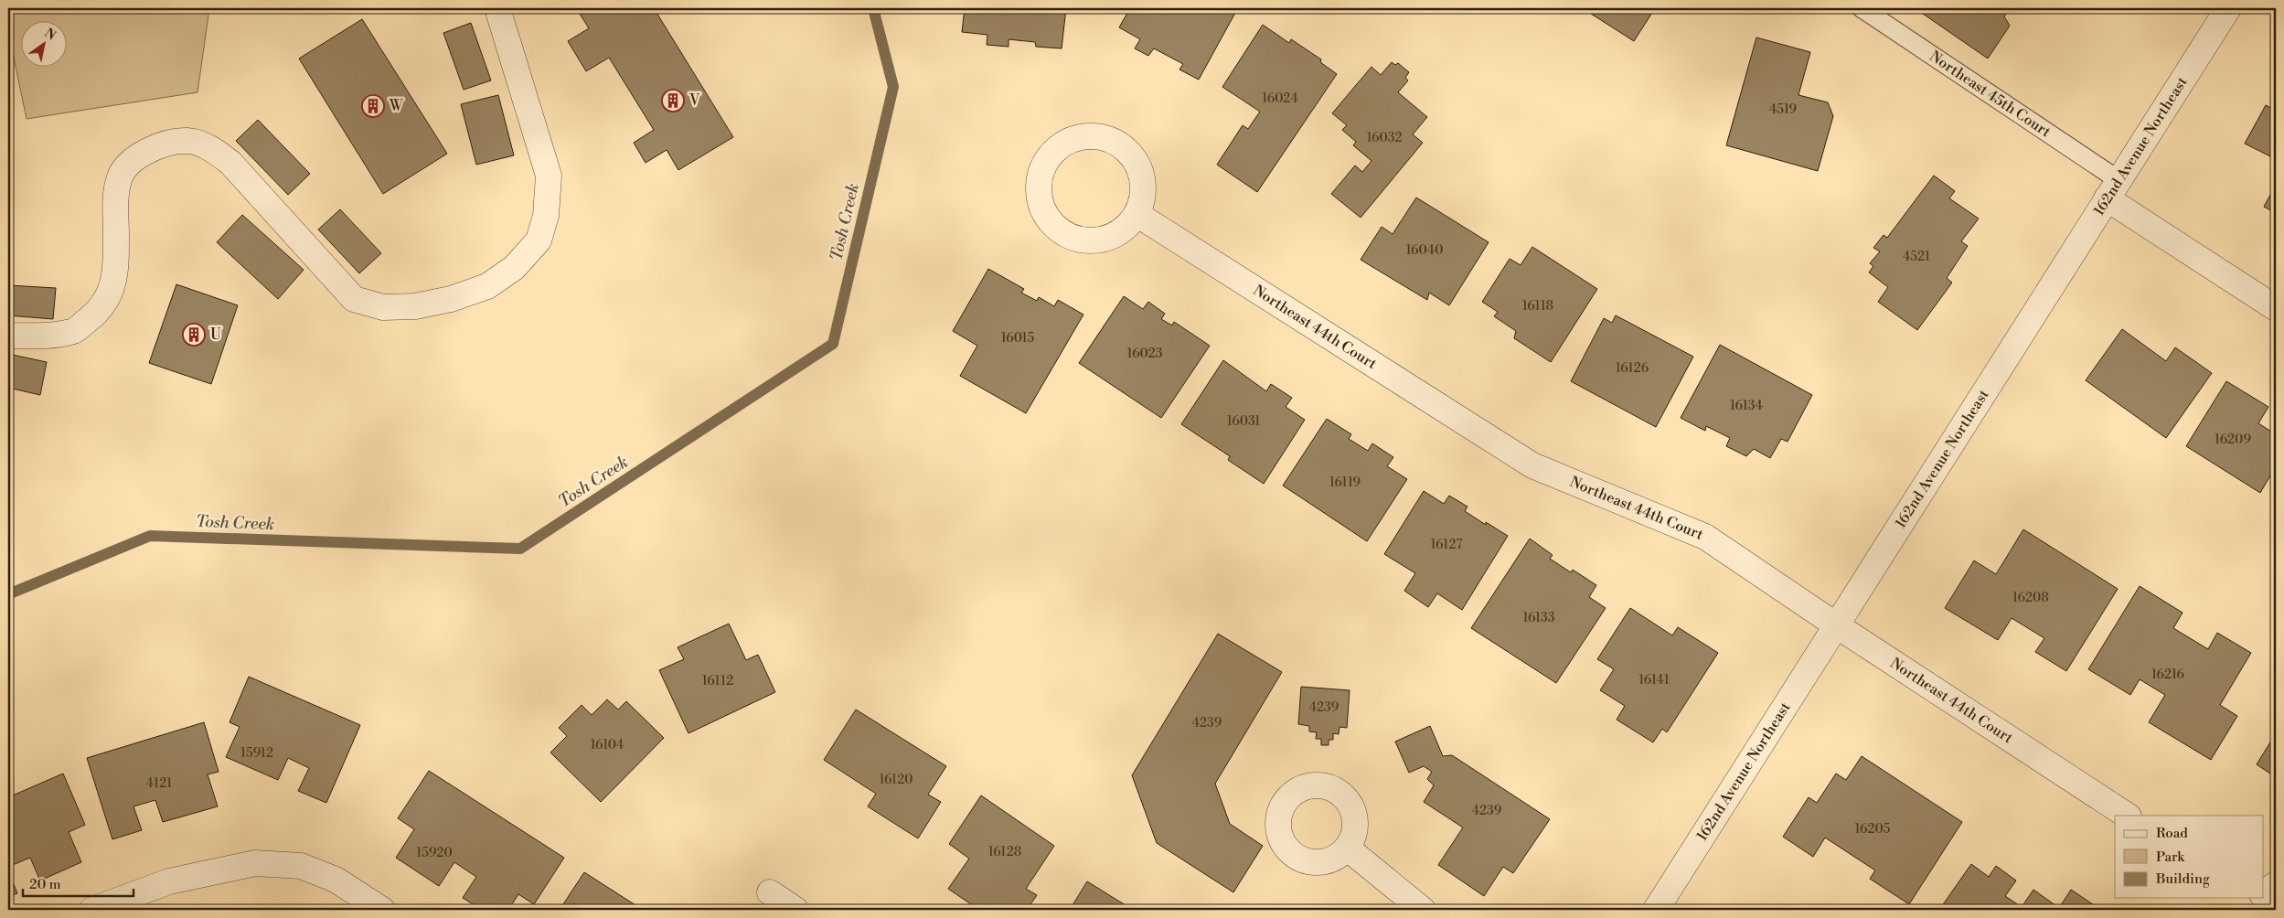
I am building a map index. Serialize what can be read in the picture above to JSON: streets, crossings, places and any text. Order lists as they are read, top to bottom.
{
  "streets": {
    "street": ["Northeast 45th Court", "162nd Avenue Northeast", "Northeast 44th Court"]
  },
  "crossings": [
    ["Northeast 45th Court", "162nd Avenue Northeast"],
    ["162nd Avenue Northeast", "Northeast 44th Court"]
  ],
  "water": ["Tosh Creek"],
  "places": {
    "building": ["V", "W", "U"]
  },
  "house_numbers": [
    "16024",
    "4519",
    "16032",
    "16040",
    "4521",
    "16118",
    "16015",
    "16023",
    "16126",
    "16134",
    "16031",
    "16209",
    "16119",
    "16127",
    "16208",
    "16133",
    "16216",
    "16141",
    "16112",
    "4239",
    "4239",
    "16104",
    "15912",
    "16120",
    "4121",
    "4239",
    "16205",
    "16128",
    "15920"
  ],
  "legend": ["Road", "Park", "Building"],
  "scale_bar": "20 m",
  "north": "top right"
}
